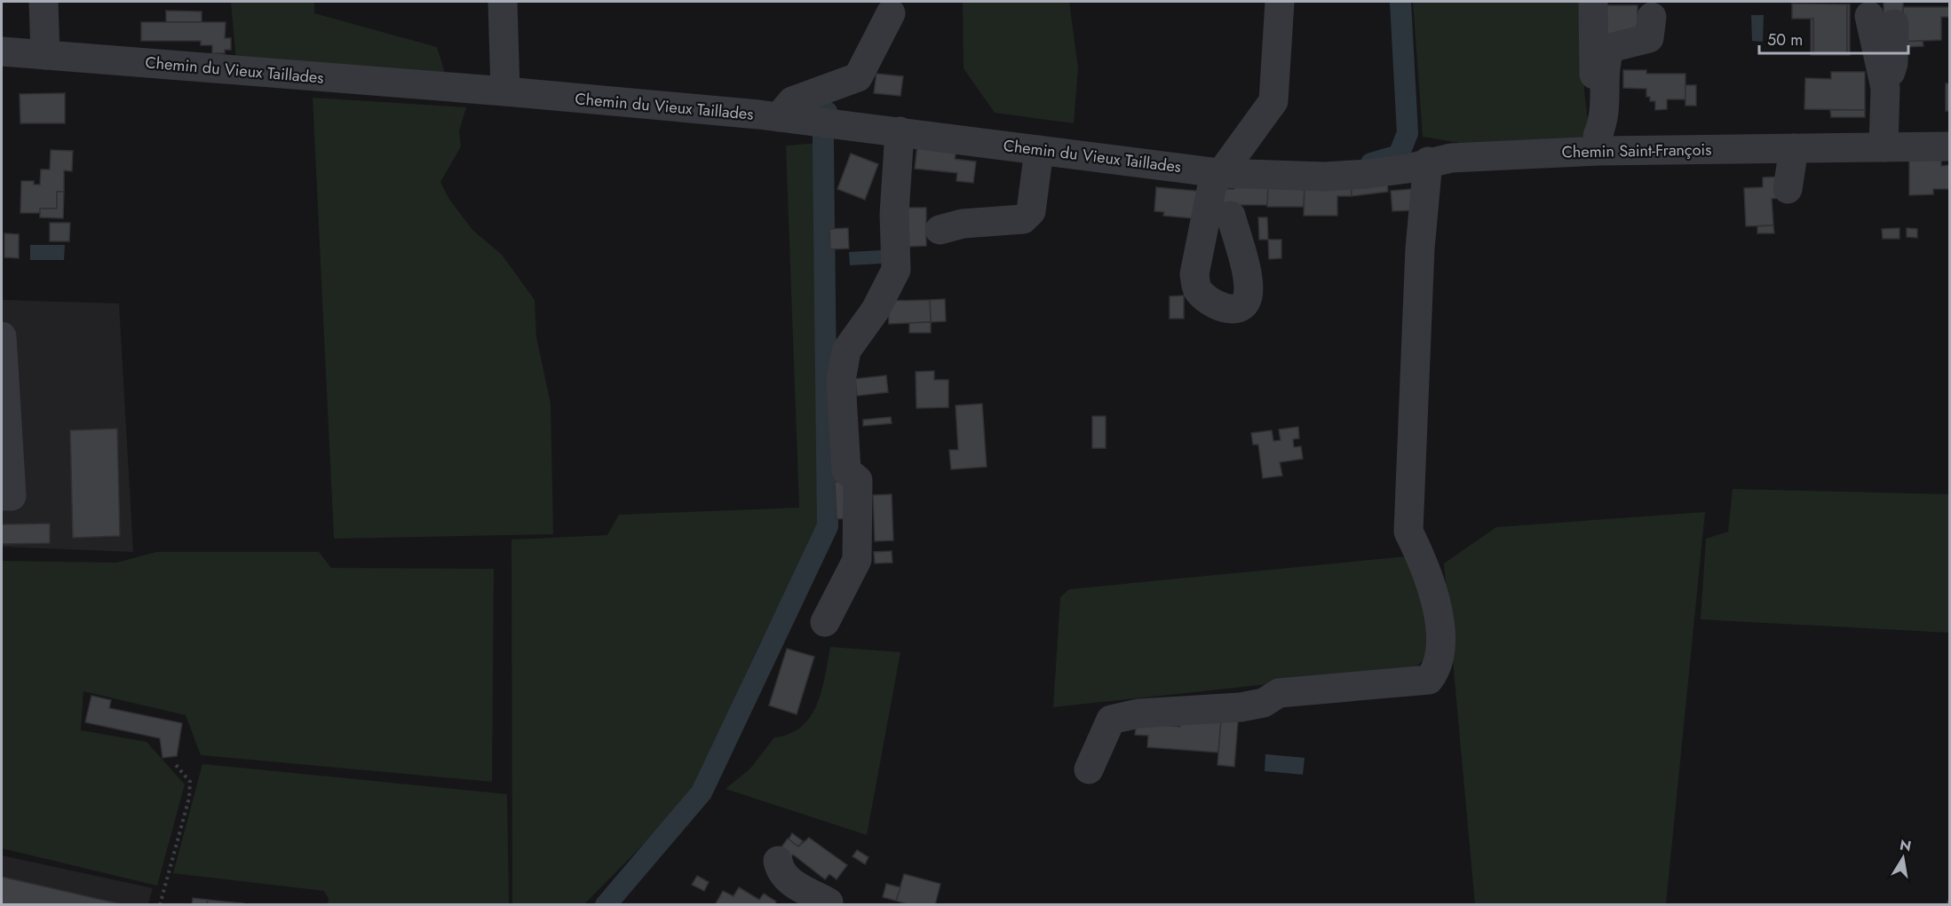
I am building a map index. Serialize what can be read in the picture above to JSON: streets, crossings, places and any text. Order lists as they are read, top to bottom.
{
  "streets": {
    "street": ["Chemin du Vieux Taillades", "Chemin Saint-François"]
  },
  "crossings": [
    ["Chemin du Vieux Taillades", "Chemin Saint-François"]
  ],
  "scale_bar": "50 m",
  "north": "top"
}
